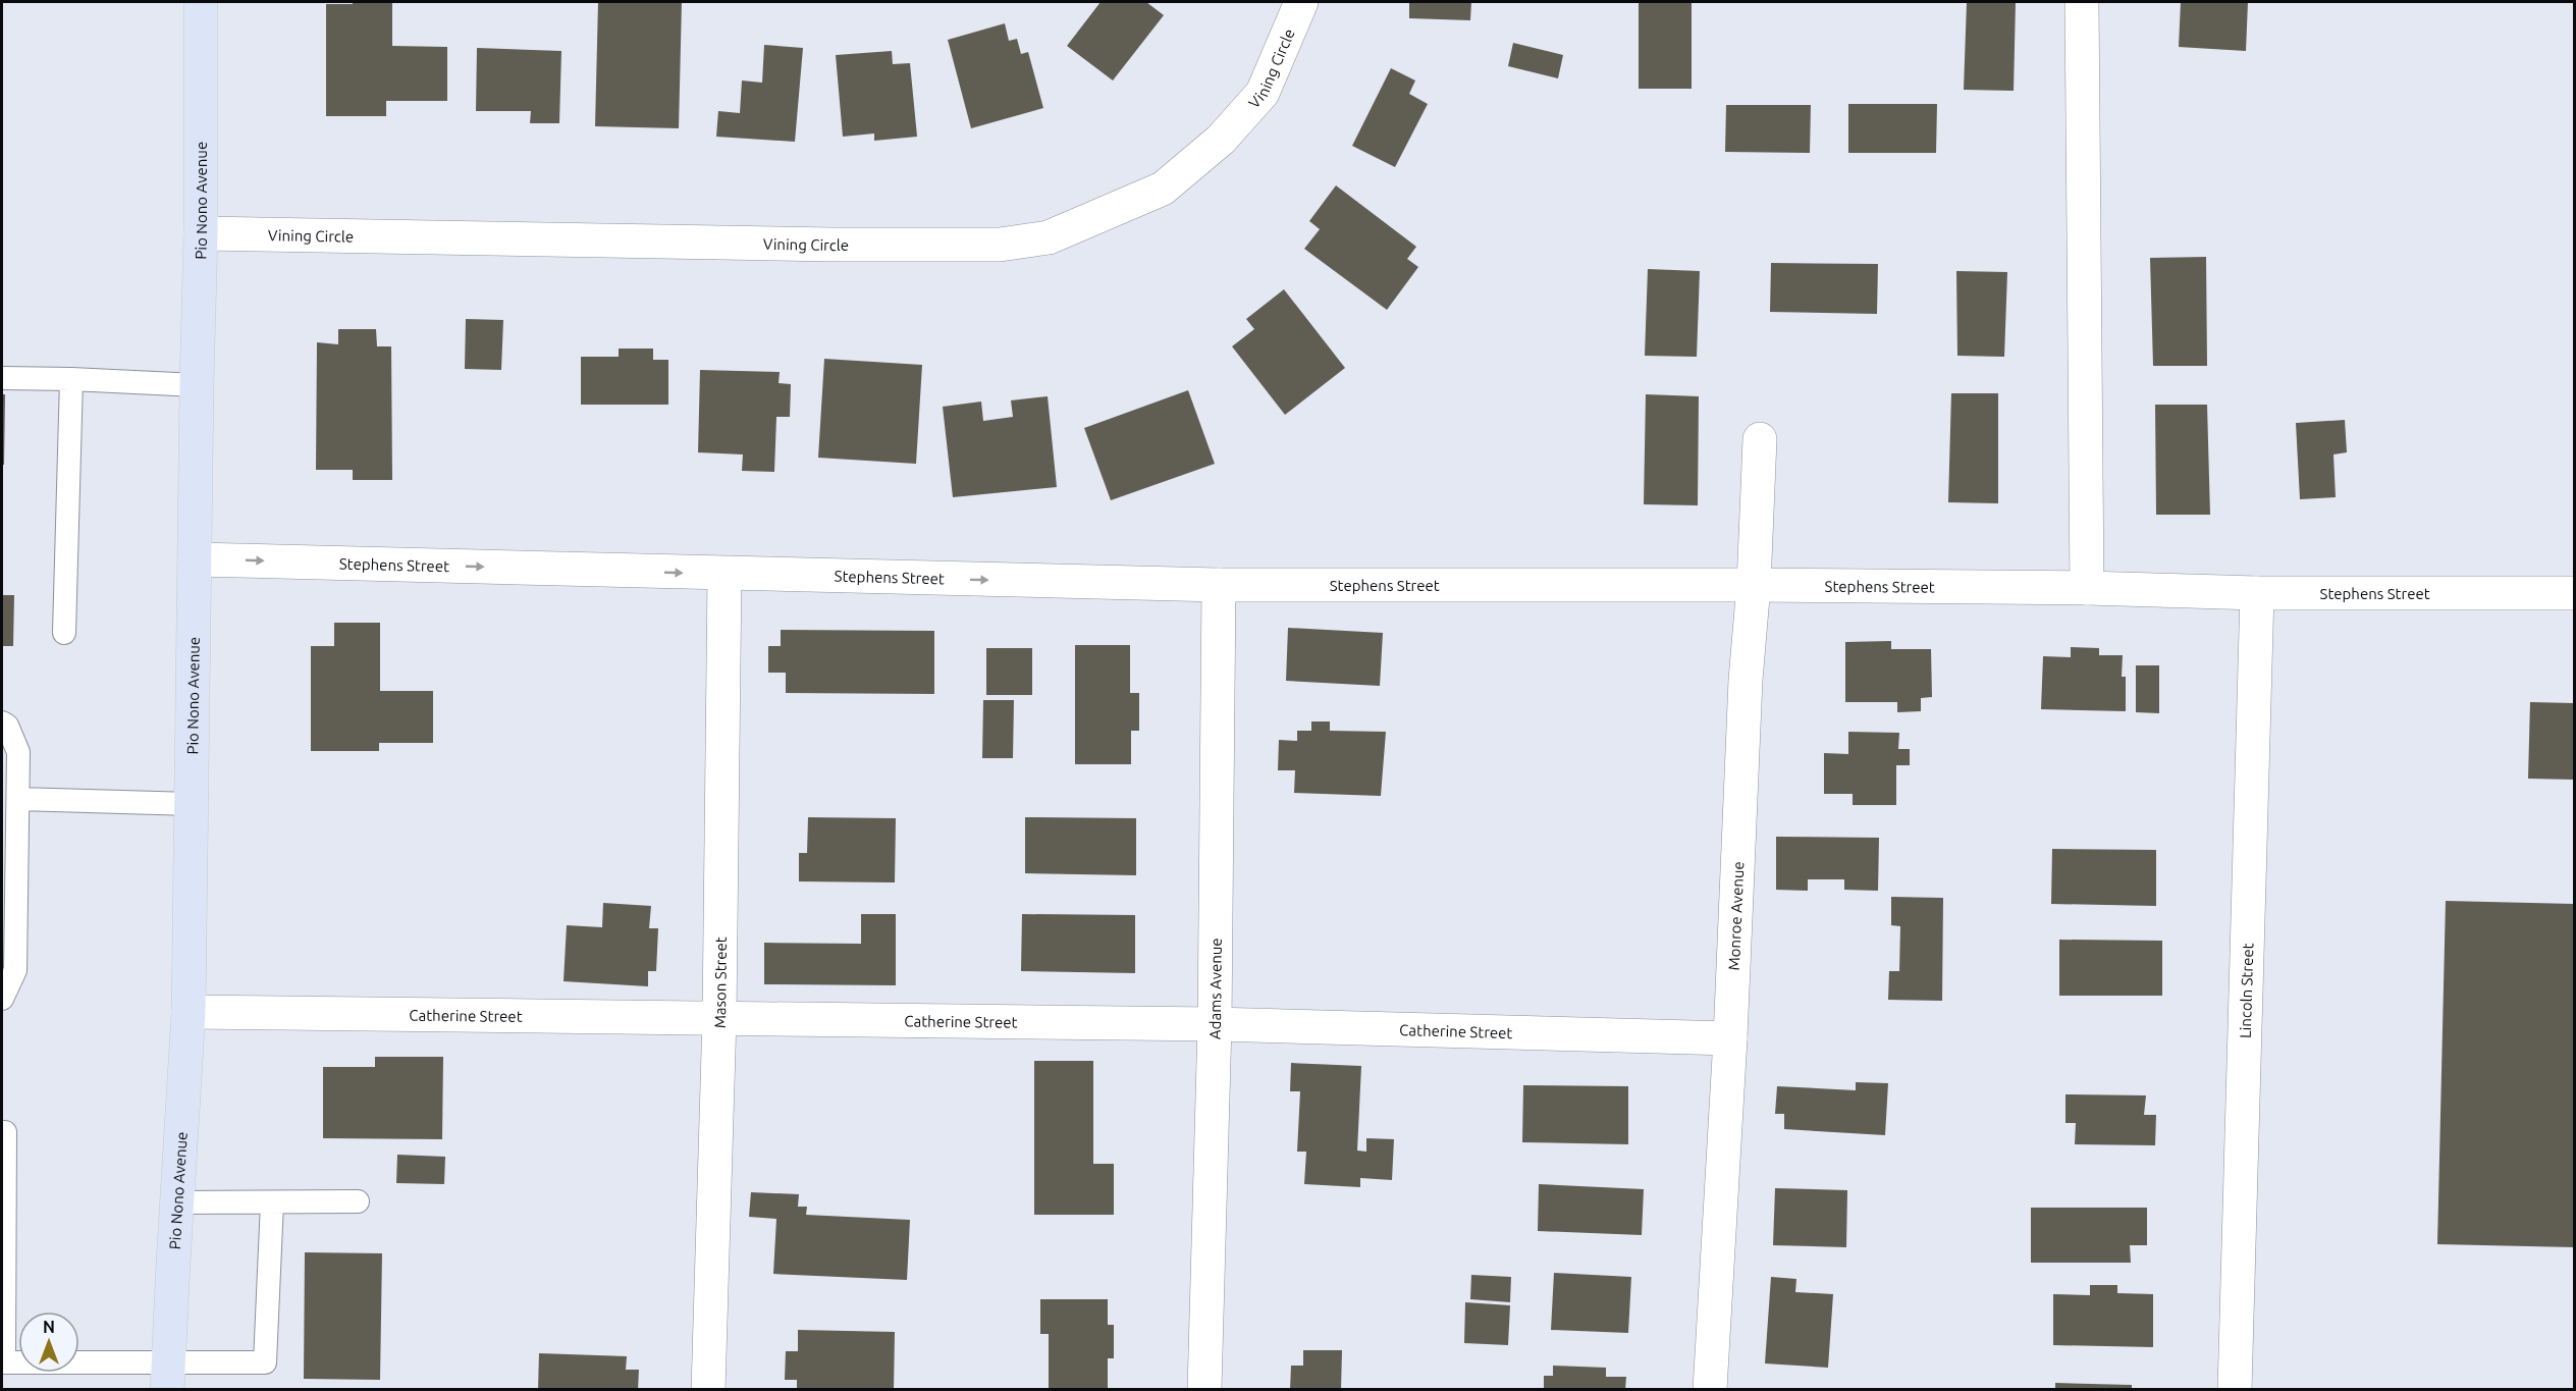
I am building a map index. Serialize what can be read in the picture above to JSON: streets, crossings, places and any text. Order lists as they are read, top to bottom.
{
  "streets": {
    "main road": ["Pio Nono Avenue"],
    "street": [
      "Vining Circle",
      "Stephens Street",
      "Monroe Avenue",
      "Mason Street",
      "Adams Avenue",
      "Lincoln Street",
      "Catherine Street"
    ]
  },
  "crossings": [
    ["Vining Circle", "Pio Nono Avenue"],
    ["Pio Nono Avenue", "Stephens Street"],
    ["Pio Nono Avenue", "Catherine Street"],
    ["Stephens Street", "Monroe Avenue"],
    ["Stephens Street", "Mason Street"],
    ["Stephens Street", "Adams Avenue"],
    ["Stephens Street", "Lincoln Street"],
    ["Monroe Avenue", "Catherine Street"],
    ["Mason Street", "Catherine Street"],
    ["Adams Avenue", "Catherine Street"]
  ],
  "one_way": ["Stephens Street"],
  "north": "top"
}
